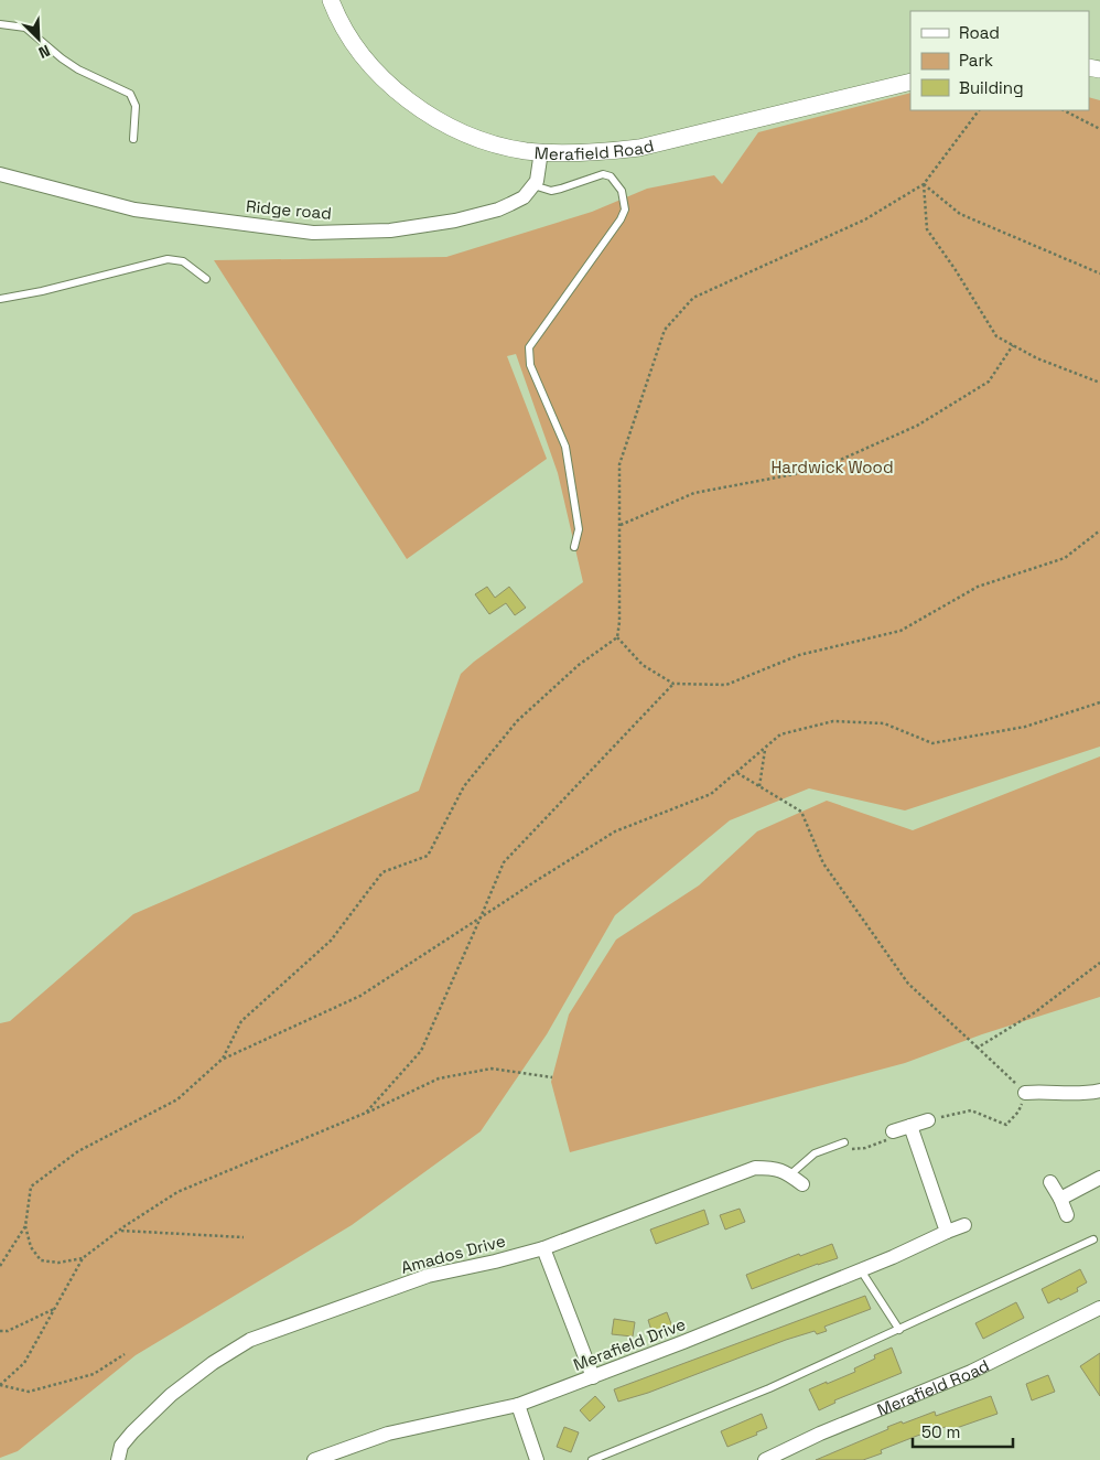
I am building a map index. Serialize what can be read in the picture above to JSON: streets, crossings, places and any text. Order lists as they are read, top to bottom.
{
  "streets": {
    "street": [
      "Merafield Road",
      "Ridge road",
      "Amados Drive",
      "Merafield Drive"
    ]
  },
  "parks": ["Hardwick Wood"],
  "legend": ["Road", "Park", "Building"],
  "scale_bar": "50 m",
  "north": "bottom right"
}
